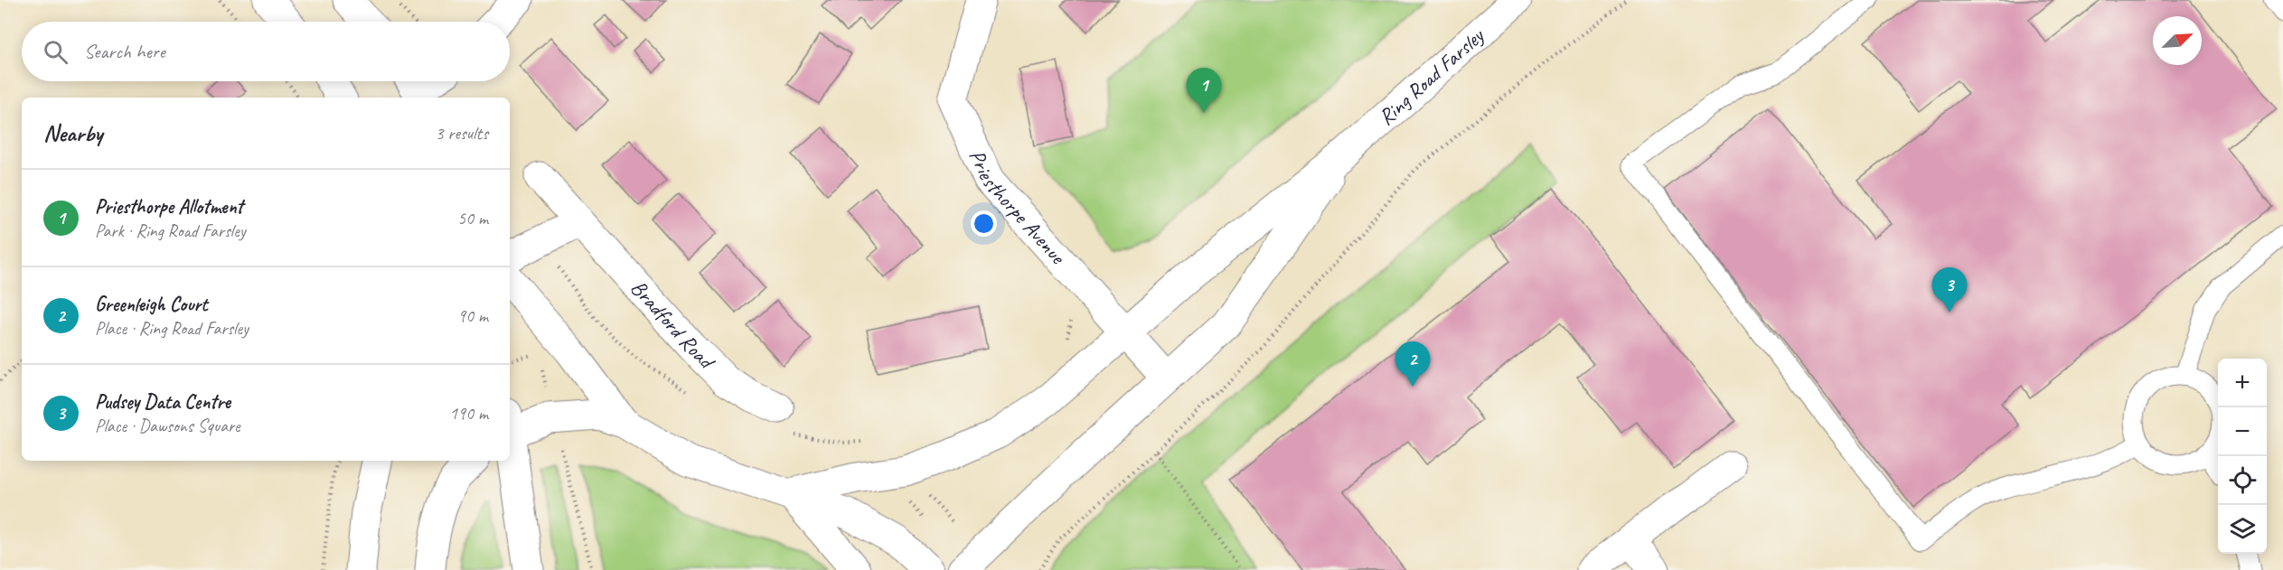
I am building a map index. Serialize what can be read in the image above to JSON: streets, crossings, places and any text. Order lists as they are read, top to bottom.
{
  "streets": {
    "main road": ["Ring Road Farsley", "Priesthorpe Avenue", "Bradford Road"]
  },
  "north": "top right",
  "page": {
    "search": "Search here",
    "pins": ["1", "3", "2"],
    "heading": ["Nearby", "3 results"],
    "list": [
      {
        "mark": "1",
        "name": "Priesthorpe Allotment",
        "note": "Park · Ring Road Farsley",
        "value": "50 m"
      },
      {
        "mark": "2",
        "name": "Greenleigh Court",
        "note": "Place · Ring Road Farsley",
        "value": "90 m"
      },
      {
        "mark": "3",
        "name": "Pudsey Data Centre",
        "note": "Place · Dawsons Square",
        "value": "190 m"
      }
    ],
    "map_buttons": ["+", "−"]
  }
}
